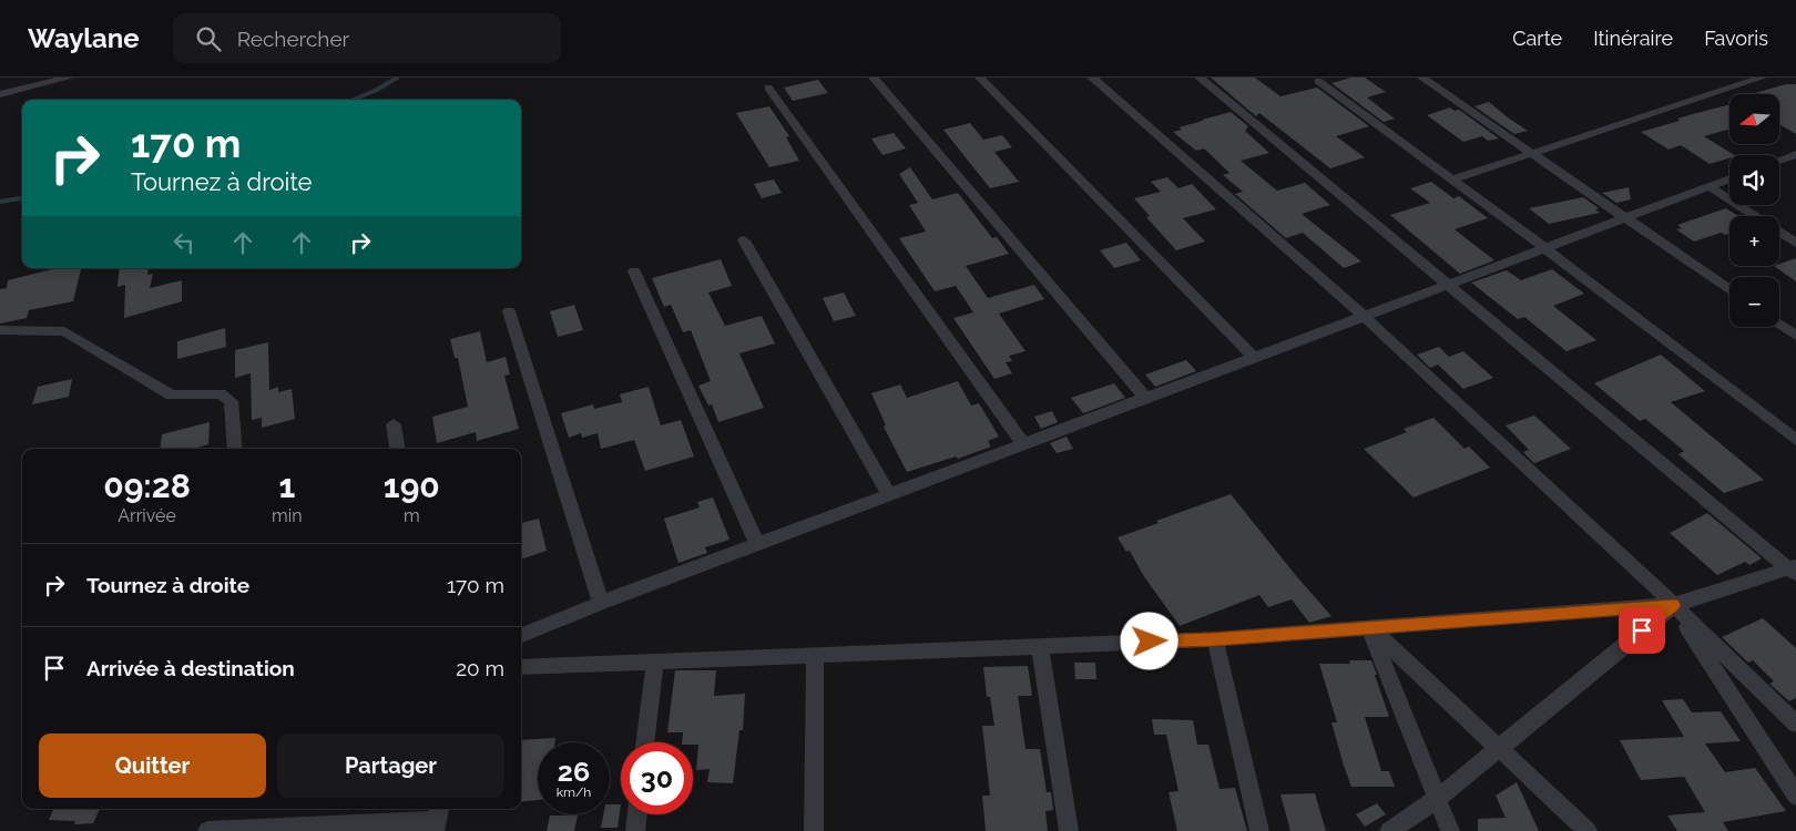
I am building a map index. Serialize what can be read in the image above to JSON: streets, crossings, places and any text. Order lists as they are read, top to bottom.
{
  "north": "left",
  "page": {
    "header": "Waylane",
    "search": "Rechercher",
    "nav": ["Carte", "Itinéraire", "Favoris"],
    "map_buttons": ["+", "−"],
    "turn": ["170 m", "Tournez à droite"],
    "eta": [
      "09:28",
      "Arrivée",
      "1",
      "min",
      "190",
      "m"
    ],
    "list": [
      {
        "name": "Tournez à droite",
        "value": "170 m"
      },
      {
        "name": "Arrivée à destination",
        "value": "20 m"
      }
    ],
    "buttons": ["Quitter", "Partager"],
    "speed": "26 km/h",
    "limit": "30"
  }
}
